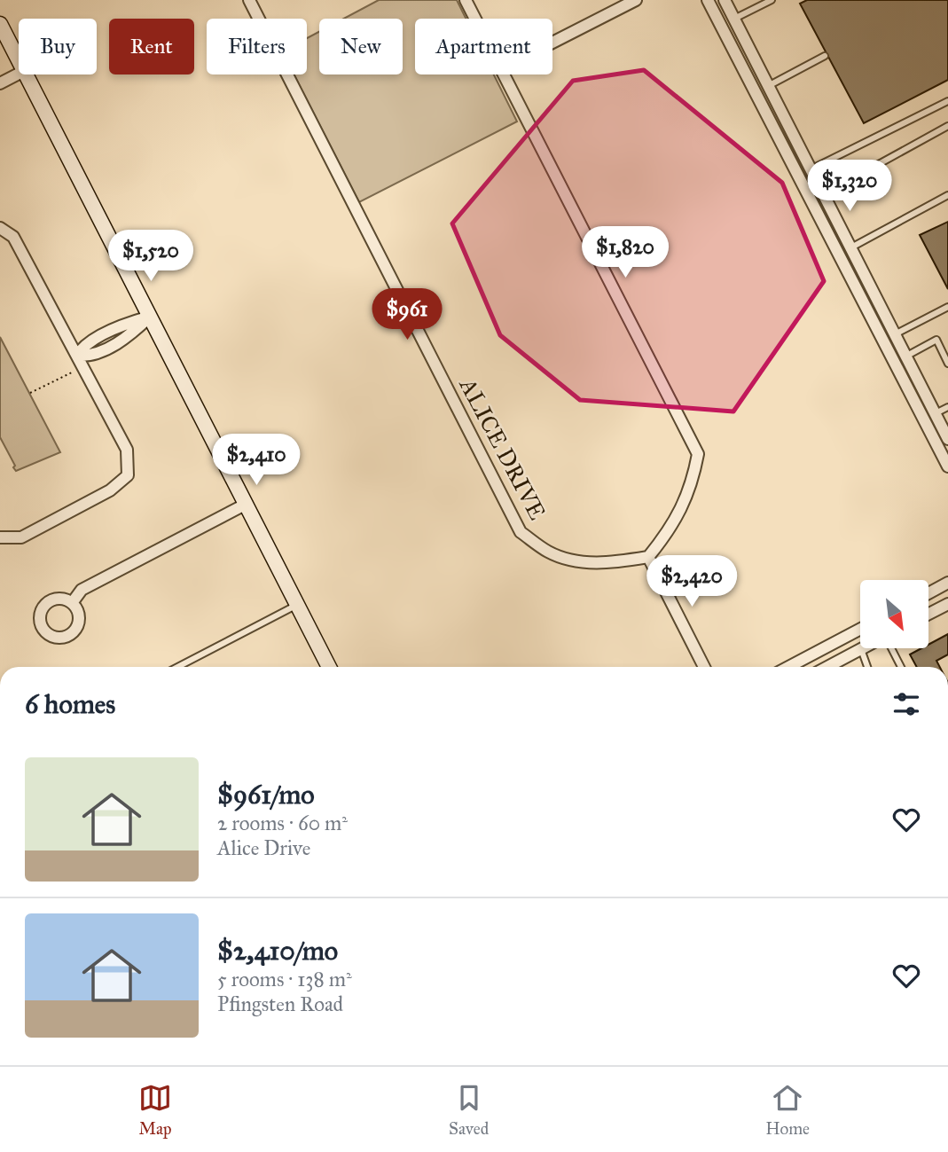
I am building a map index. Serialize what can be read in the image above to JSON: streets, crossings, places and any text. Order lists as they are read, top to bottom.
{
  "streets": {
    "street": ["ALICE DRIVE"]
  },
  "north": "bottom right",
  "page": {
    "chip": [
      "Buy",
      "Rent",
      "Filters",
      "New",
      "Apartment"
    ],
    "price": [
      "$1,320",
      "$1,820",
      "$1,520",
      "$961",
      "$2,410",
      "$2,420"
    ],
    "heading": "6 homes",
    "list": [
      {
        "name": "$961/mo",
        "note": "2 rooms · 60 m² · Alice Drive"
      },
      {
        "name": "$2,410/mo",
        "note": "5 rooms · 138 m² · Pfingsten Road"
      }
    ],
    "tabs": ["Map", "Saved", "Home"]
  }
}
